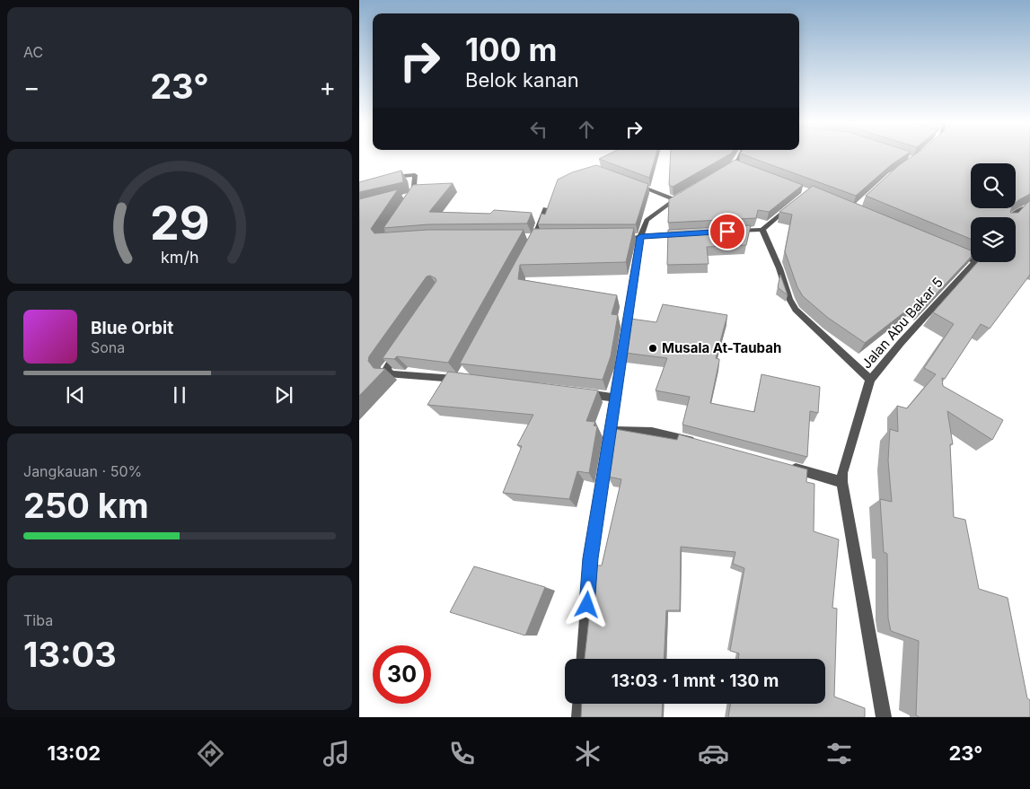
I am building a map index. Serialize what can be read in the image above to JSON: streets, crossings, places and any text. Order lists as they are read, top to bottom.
{
  "streets": {
    "street": ["Jalan Abu Bakar 5"]
  },
  "places": ["Musala At-Taubah"],
  "page": {
    "tile": [
      "AC",
      ["Jangkauan · 50%", "250 km"],
      ["Tiba", "13:03"]
    ],
    "turn": ["100 m", "Belok kanan"],
    "heat": ["−", "23°", "+"],
    "song": ["Blue Orbit", "Sona"],
    "limit": "30",
    "trip": "13:03 · 1 mnt · 130 m",
    "tabs": ["13:02", "23°"],
    "gauge": ["29", "km/h"]
  }
}
